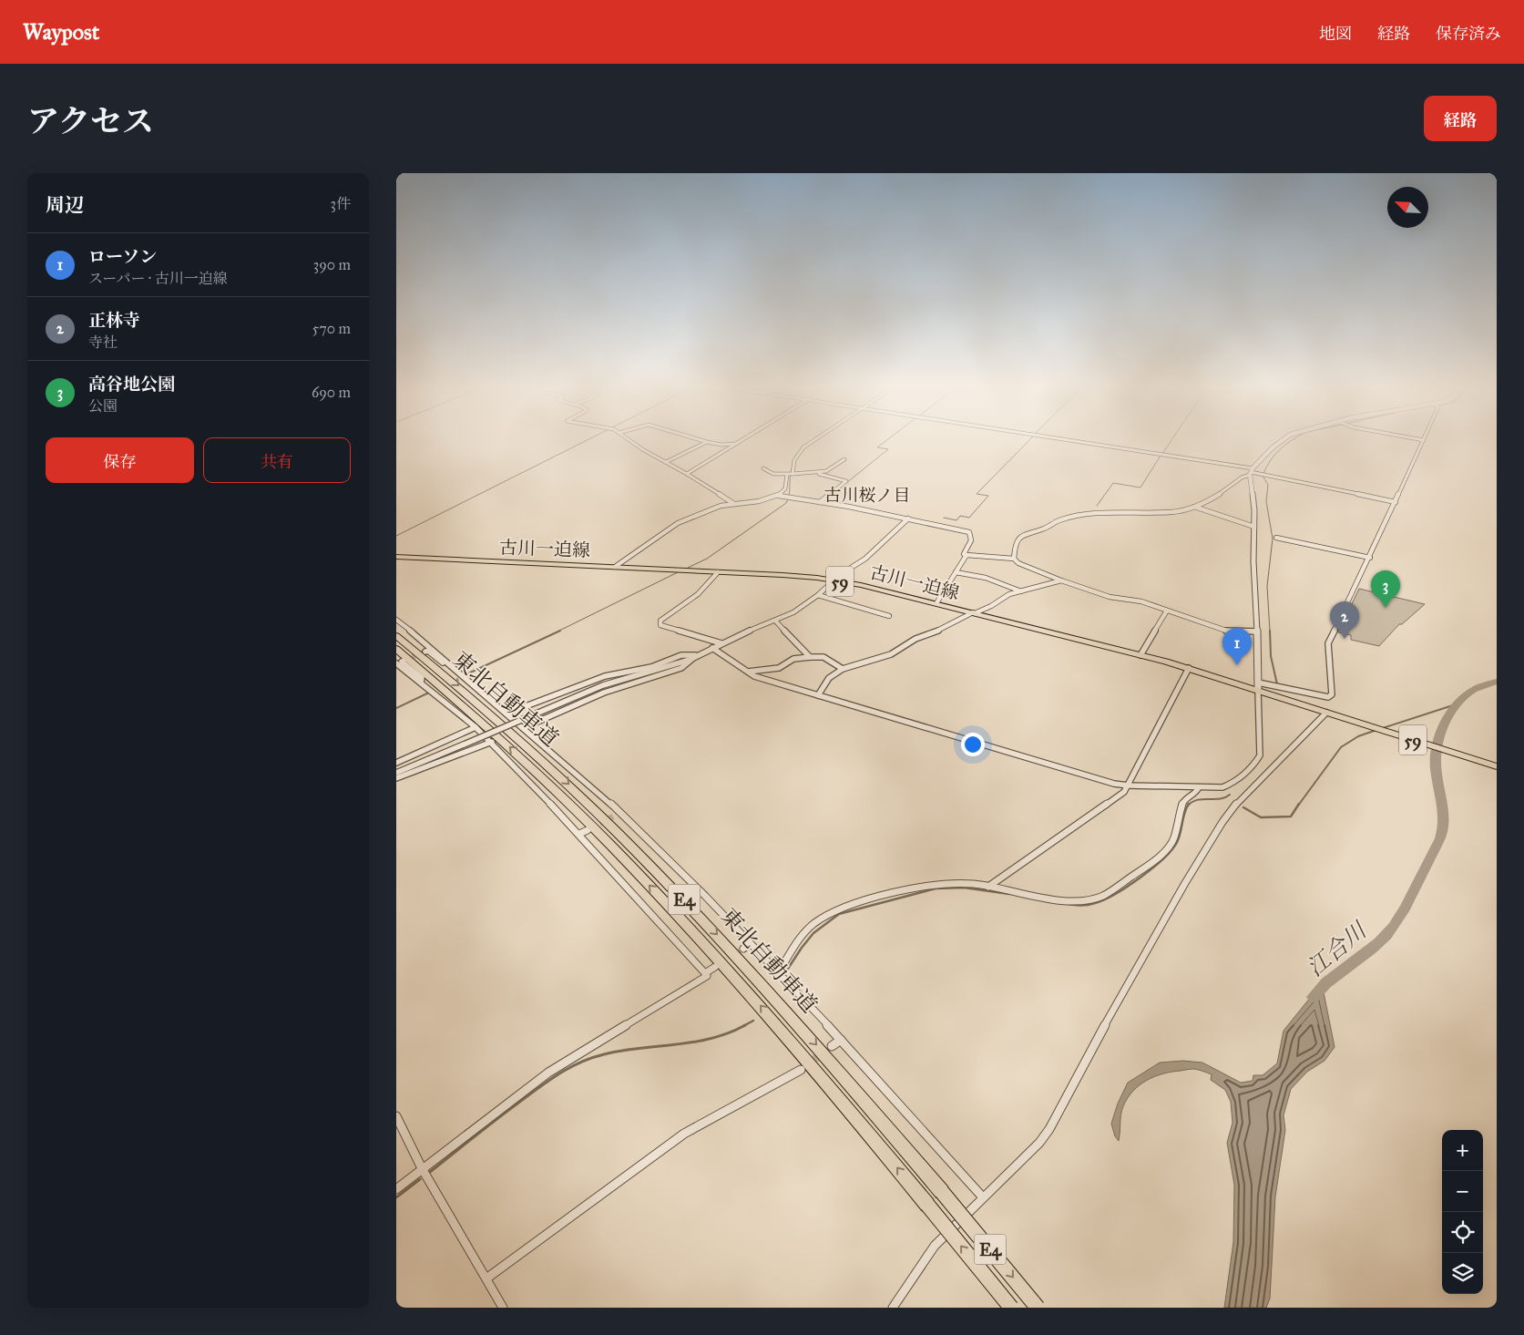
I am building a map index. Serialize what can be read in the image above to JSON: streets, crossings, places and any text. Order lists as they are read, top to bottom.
{
  "streets": {
    "highway": ["東北自動車道", "E4"],
    "main road": ["古川一迫線", "59"]
  },
  "crossings": [
    ["古川一迫線", "59"]
  ],
  "districts": ["古川桜ノ目"],
  "water": ["江合川"],
  "north": "top left",
  "page": {
    "header": "Waypost",
    "nav": ["地図", "経路", "保存済み"],
    "title": "アクセス",
    "buttons": [
      "経路",
      ["保存", "共有"]
    ],
    "heading": ["周辺", "3件"],
    "list": [
      {
        "mark": "1",
        "name": "ローソン",
        "note": "スーパー · 古川一迫線",
        "value": "390 m"
      },
      {
        "mark": "2",
        "name": "正林寺",
        "note": "寺社",
        "value": "570 m"
      },
      {
        "mark": "3",
        "name": "高谷地公園",
        "note": "公園",
        "value": "690 m"
      }
    ],
    "pins": ["3", "2", "1"],
    "map_buttons": ["+", "−"]
  }
}
